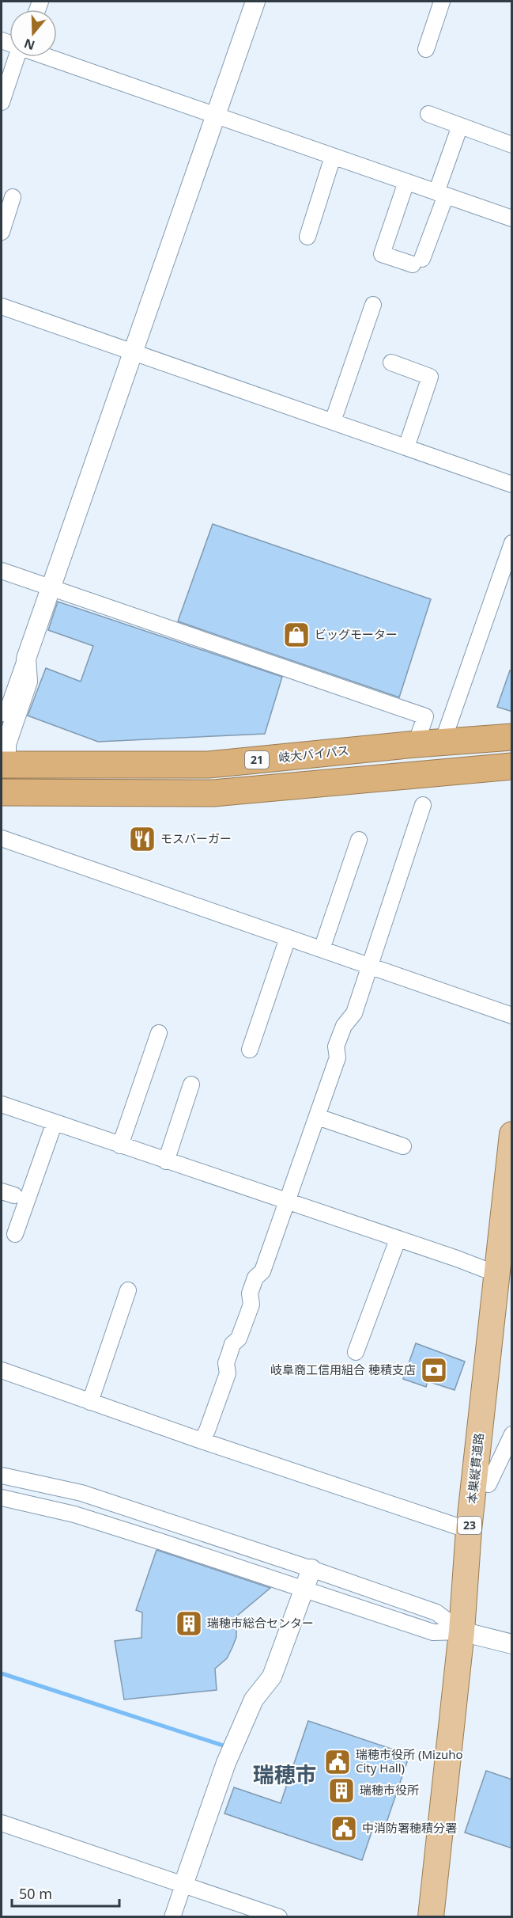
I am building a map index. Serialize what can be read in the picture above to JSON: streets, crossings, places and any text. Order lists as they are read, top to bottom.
{
  "streets": {
    "highway": ["岐大バイパス", "21"],
    "main road": ["本巣縦貫道路", "23"]
  },
  "districts": ["瑞穂市"],
  "places": {
    "shop": ["ビッグモーター"],
    "restaurant": ["モスバーガー"],
    "bank": ["岐阜商工信用組合 穂積支店"],
    "building": ["瑞穂市総合センター", "瑞穂市役所"],
    "public building": ["瑞穂市役所 (Mizuho City Hall)", "中消防署穂積分署"]
  },
  "scale_bar": "50 m",
  "north": "bottom"
}
